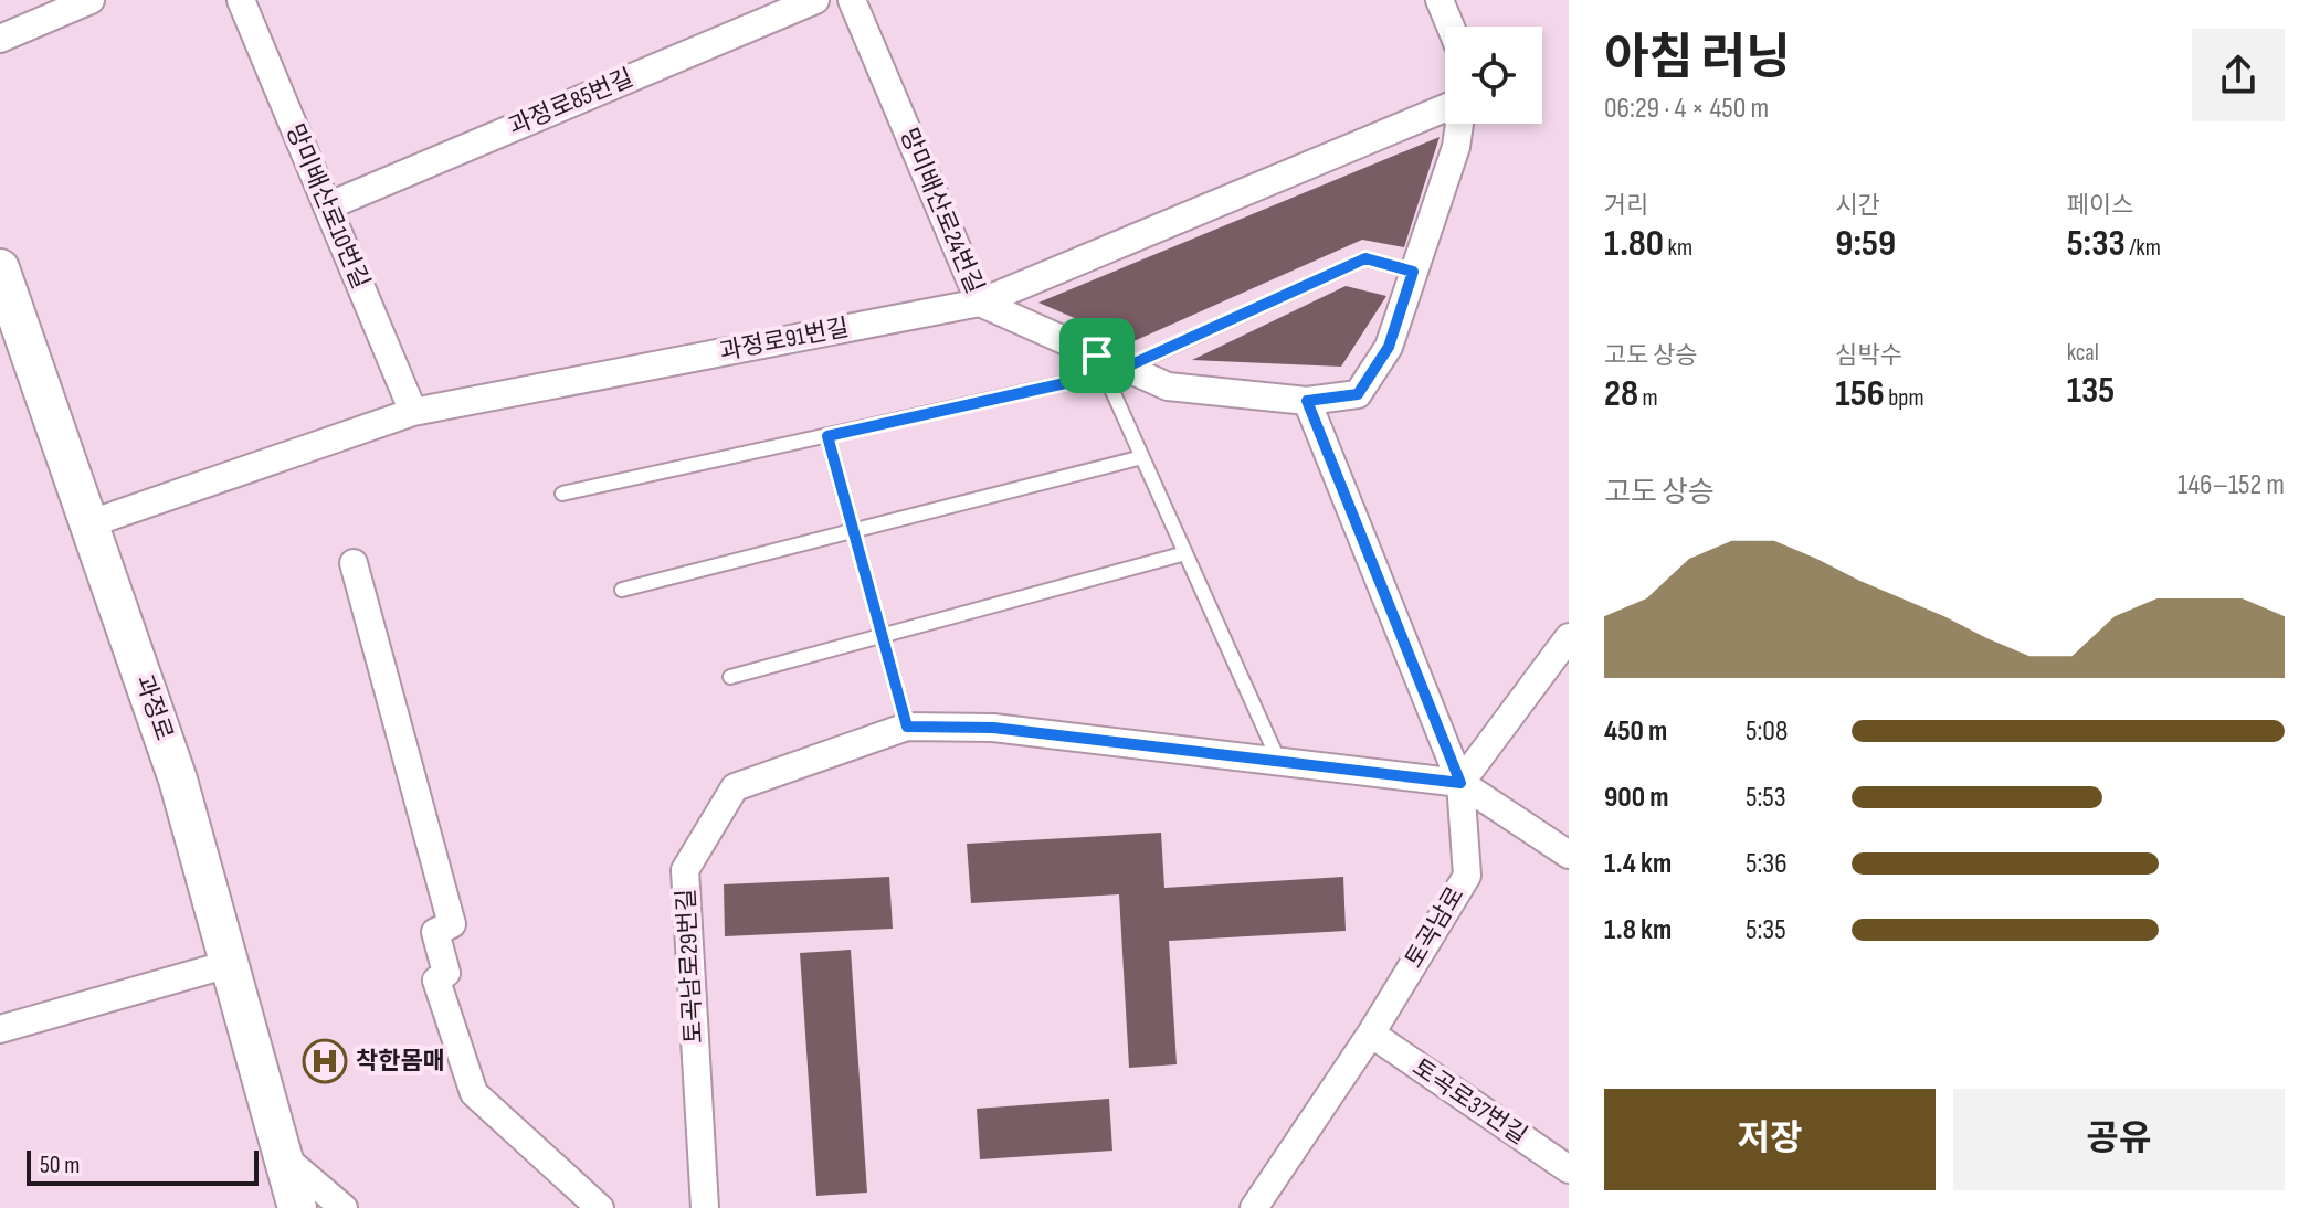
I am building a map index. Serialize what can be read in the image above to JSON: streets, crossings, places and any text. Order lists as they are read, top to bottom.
{
  "streets": {
    "main road": ["과정로"],
    "street": [
      "과정로85번길",
      "망미배산로10번길",
      "망미배산로24번길",
      "과정로91번길",
      "토곡남로",
      "토곡남로29번길",
      "토곡로37번길"
    ]
  },
  "crossings": [
    ["과정로85번길", "망미배산로10번길"],
    ["망미배산로10번길", "과정로91번길"],
    ["망미배산로24번길", "과정로91번길"],
    ["과정로91번길", "과정로"],
    ["토곡남로", "토곡남로29번길"],
    ["토곡남로", "토곡로37번길"]
  ],
  "places": {
    "hospital": ["착한몸매"]
  },
  "scale_bar": "50 m",
  "page": {
    "heading": ["아침 러닝", "06:29 · 4 × 450 m"],
    "stats": [
      ["거리", "1.80 km"],
      ["시간", "9:59"],
      ["페이스", "5:33 /km"],
      ["고도 상승", "28 m"],
      ["심박수", "156 bpm"],
      ["kcal", "135"]
    ],
    "chart": ["고도 상승", "146–152 m"],
    "list": [
      {
        "name": "450 m",
        "note": "5:08"
      },
      {
        "name": "900 m",
        "note": "5:53"
      },
      {
        "name": "1.4 km",
        "note": "5:36"
      },
      {
        "name": "1.8 km",
        "note": "5:35"
      }
    ],
    "buttons": ["저장", "공유"],
    "scale": "50 m"
  }
}
